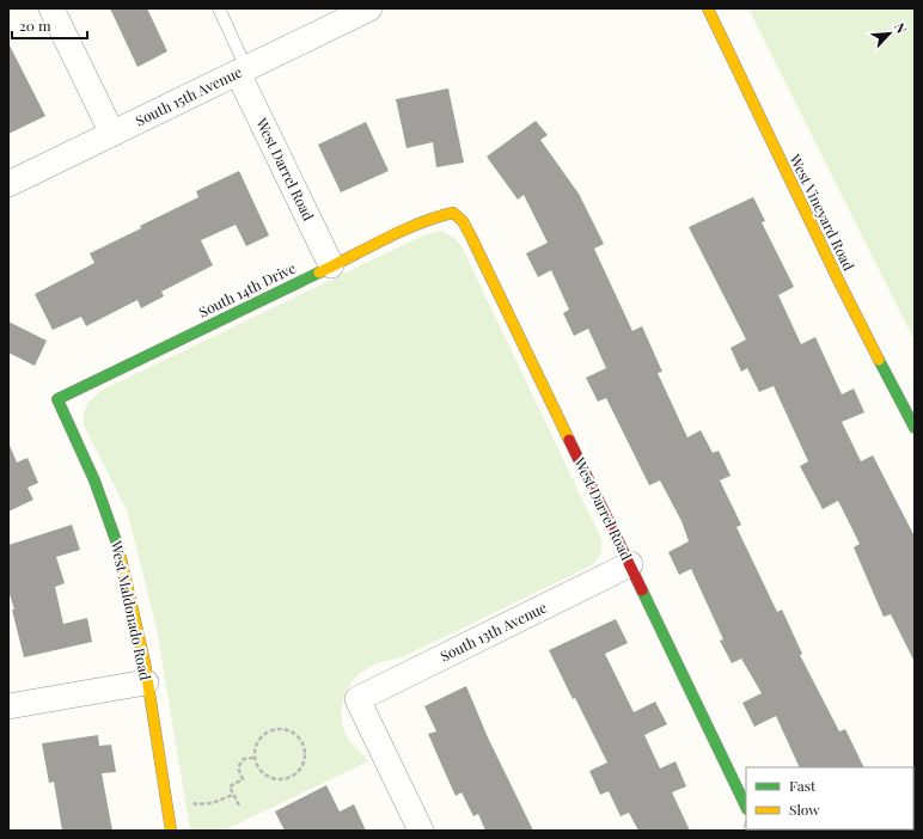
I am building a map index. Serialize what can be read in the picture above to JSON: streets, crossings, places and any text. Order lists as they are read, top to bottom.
{
  "streets": {
    "street": [
      "South 15th Avenue",
      "West Darrel Road",
      "West Vineyard Road",
      "South 14th Drive",
      "West Maldonado Road",
      "South 13th Avenue"
    ]
  },
  "crossings": [
    ["South 15th Avenue", "West Darrel Road"],
    ["West Darrel Road", "South 14th Drive"],
    ["West Darrel Road", "South 13th Avenue"],
    ["South 14th Drive", "West Maldonado Road"]
  ],
  "legend": ["Fast", "Slow"],
  "scale_bar": "20 m",
  "north": "top right"
}
